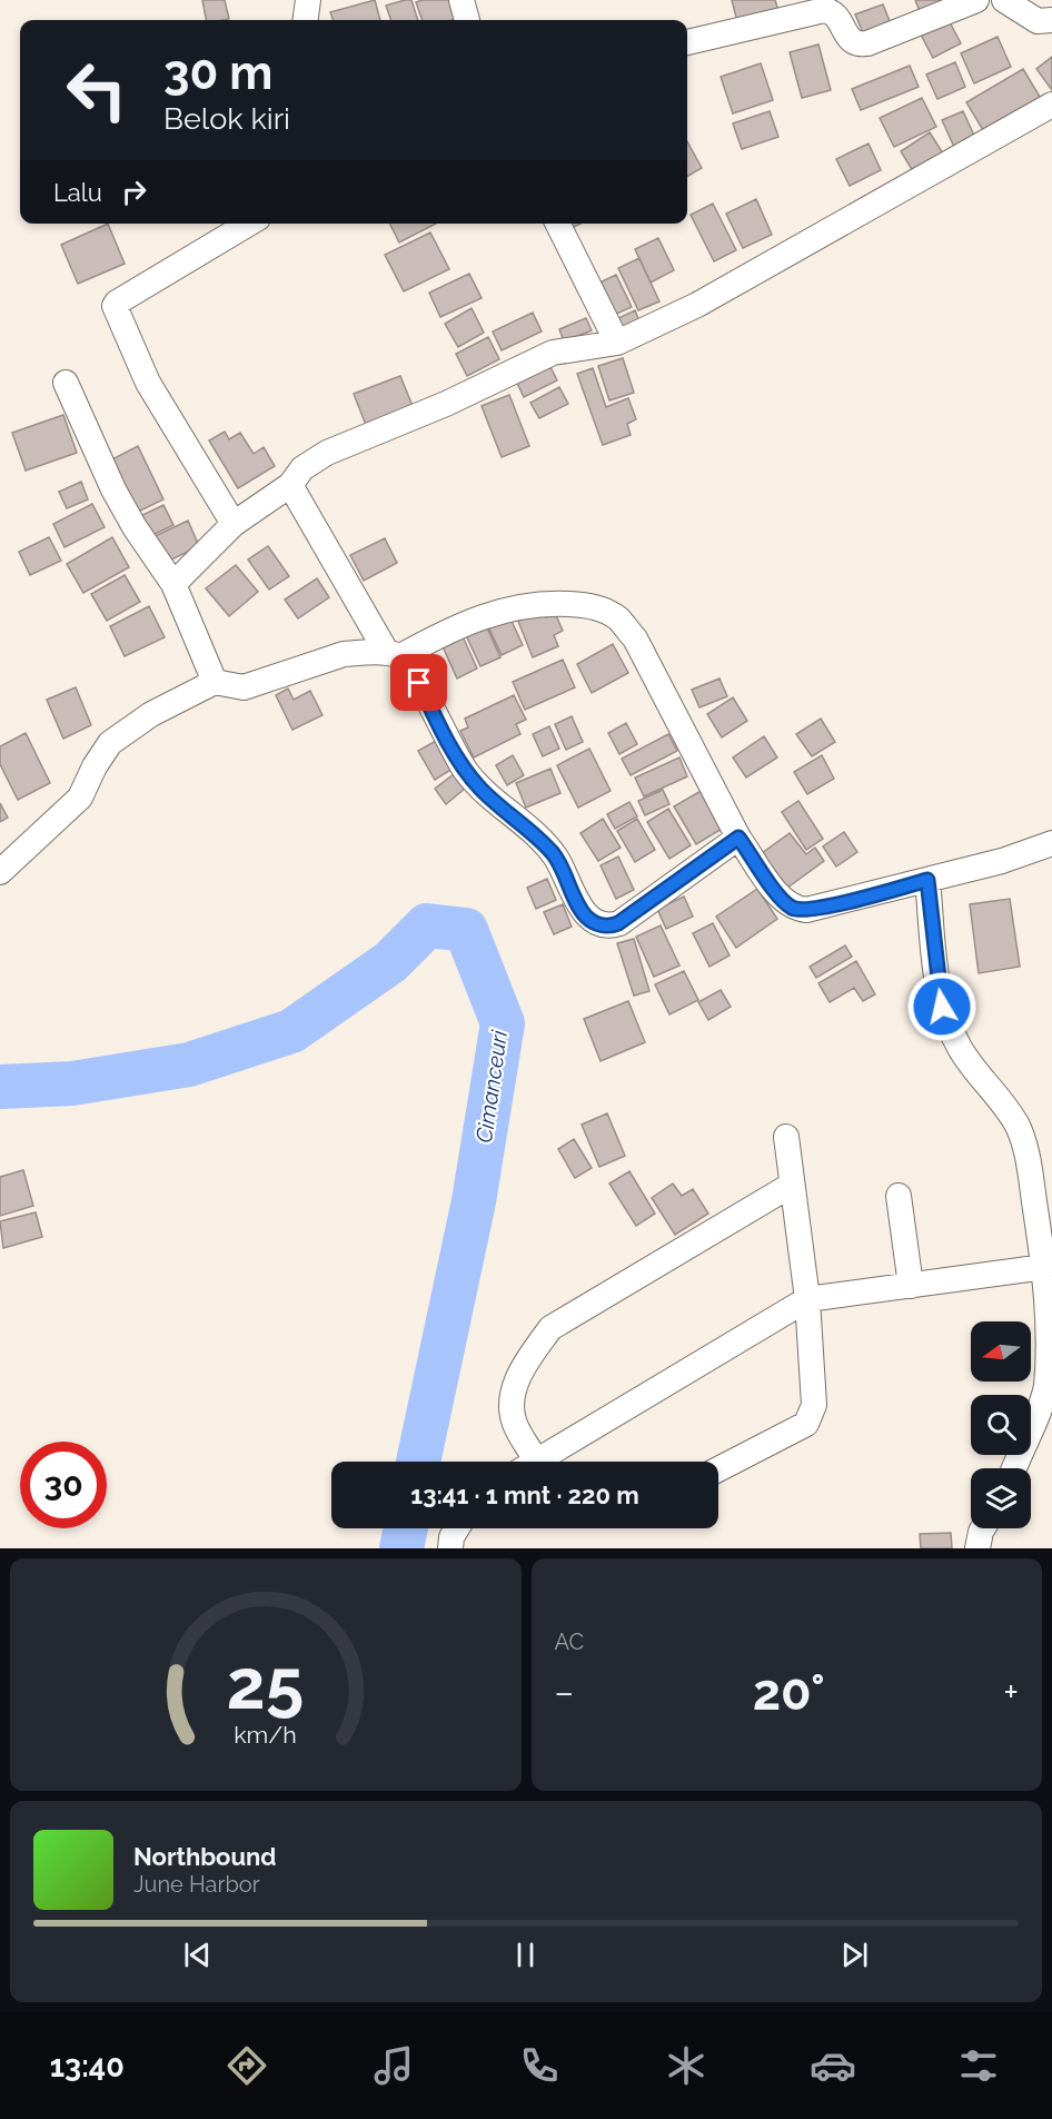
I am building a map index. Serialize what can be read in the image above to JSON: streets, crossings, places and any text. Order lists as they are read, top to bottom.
{
  "water": ["Cimanceuri"],
  "north": "left",
  "page": {
    "turn": ["30 m", "Belok kiri"],
    "then": "Lalu",
    "limit": "30",
    "trip": "13:41 · 1 mnt · 220 m",
    "tile": "AC",
    "heat": ["−", "20°", "+"],
    "song": ["Northbound", "June Harbor"],
    "tabs": "13:40",
    "gauge": ["25", "km/h"]
  }
}
